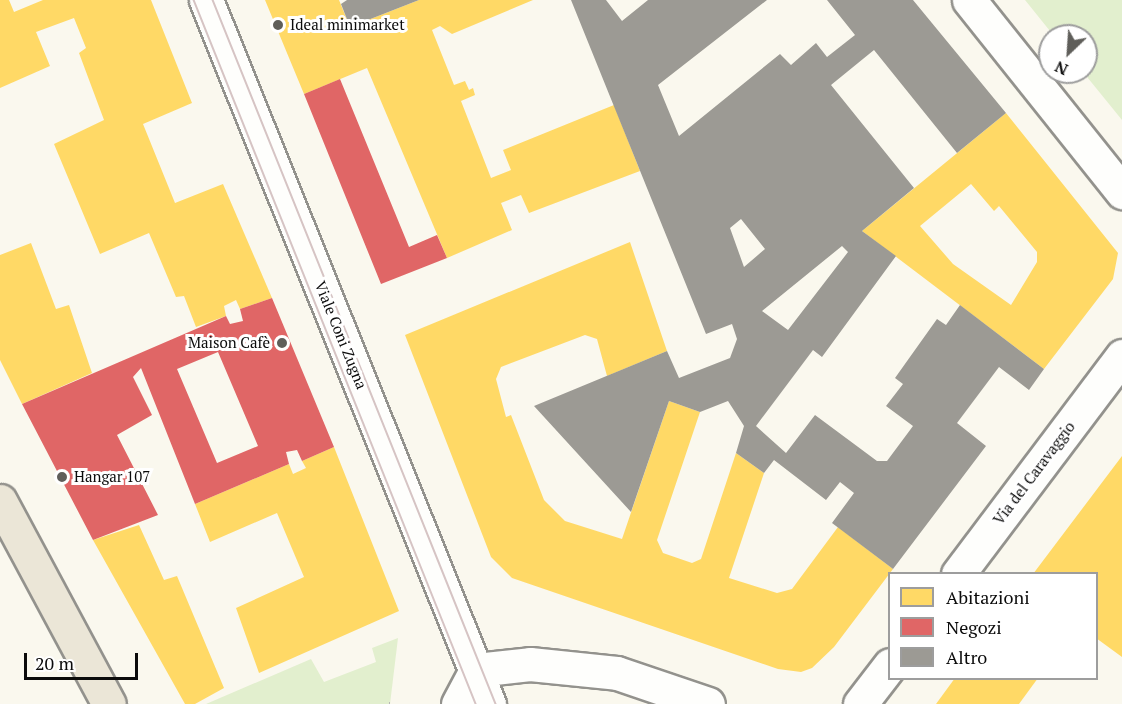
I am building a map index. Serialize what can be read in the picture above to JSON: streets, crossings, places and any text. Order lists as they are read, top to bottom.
{
  "streets": {
    "street": ["Viale Coni Zugna", "Via del Caravaggio"]
  },
  "places": ["Ideal minimarket", "Maison Cafè", "Hangar 107"],
  "legend": ["Abitazioni", "Negozi", "Altro"],
  "scale_bar": "20 m",
  "north": "bottom left"
}
